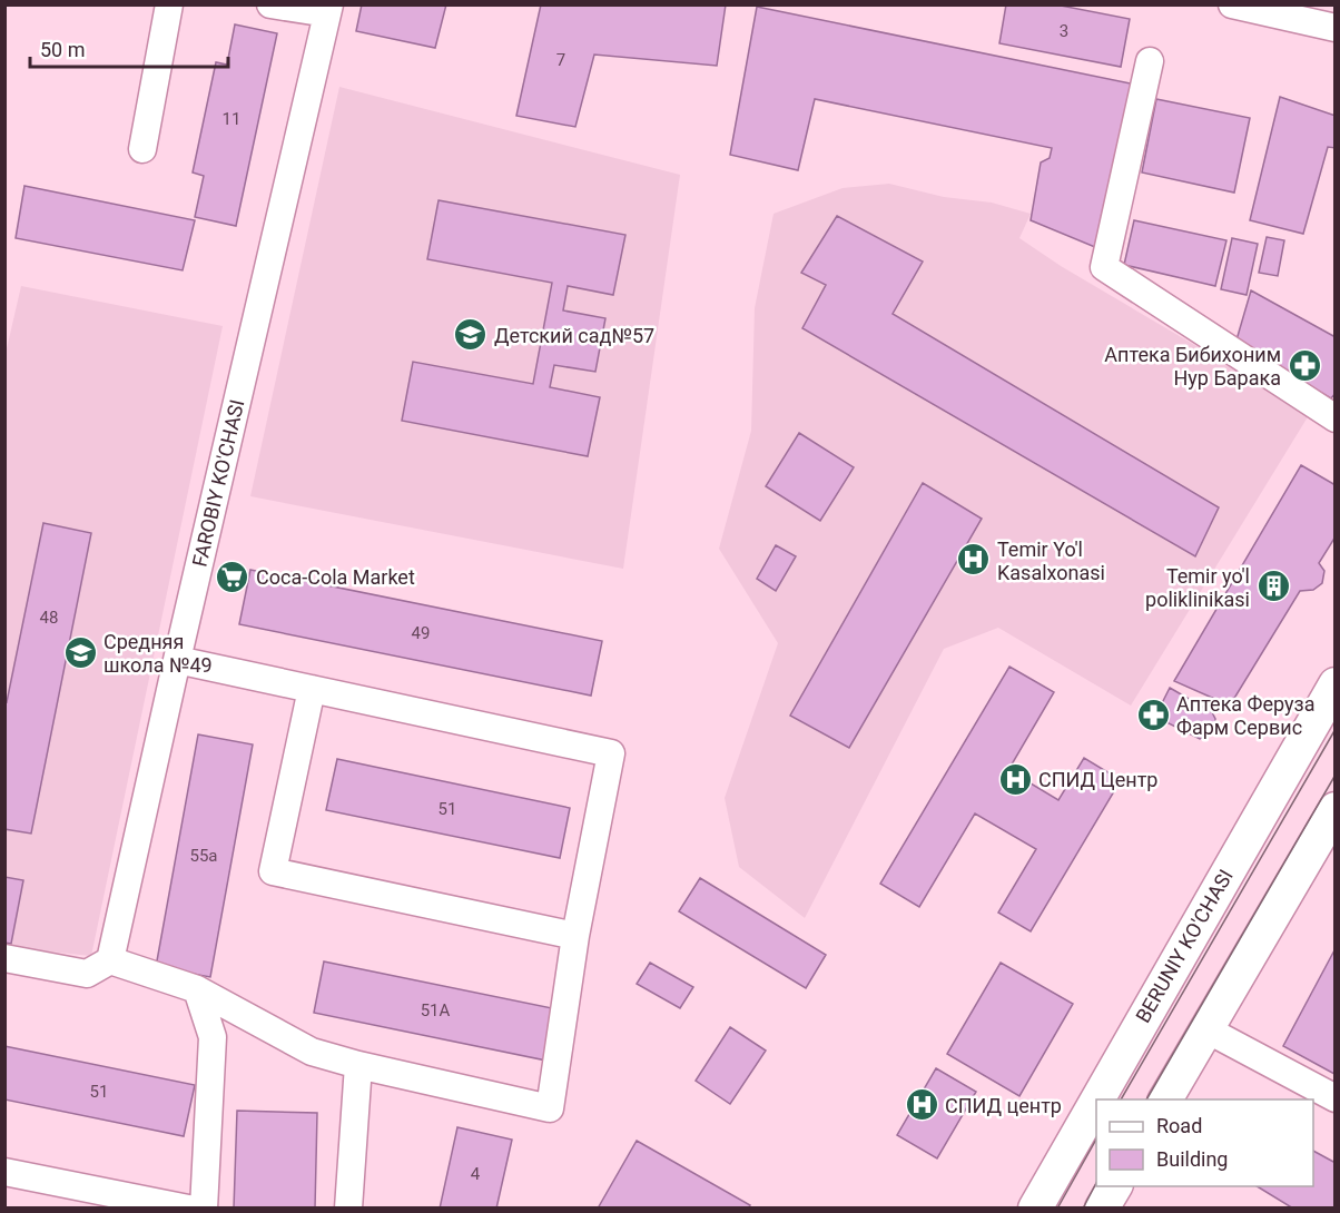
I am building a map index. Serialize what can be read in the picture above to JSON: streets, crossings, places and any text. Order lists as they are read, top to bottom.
{
  "streets": {
    "main road": ["BERUNIY KO'CHASI"],
    "street": ["FAROBIY KO'CHASI"]
  },
  "places": {
    "school or university": ["Детский сад№57", "Средняя школа №49"],
    "pharmacy": ["Аптека Бибихоним Нур Барака", "Аптека Феруза Фарм Сервис"],
    "hospital": ["Temir Yo'l Kasalxonasi", "СПИД Центр", "СПИД центр"],
    "supermarket": ["Coca-Cola Market"],
    "building": ["Temir yo'l poliklinikasi"]
  },
  "house_numbers": [
    "3",
    "7",
    "11",
    "48",
    "49",
    "51",
    "55а",
    "51A",
    "51",
    "4"
  ],
  "legend": ["Road", "Building"],
  "scale_bar": "50 m"
}
